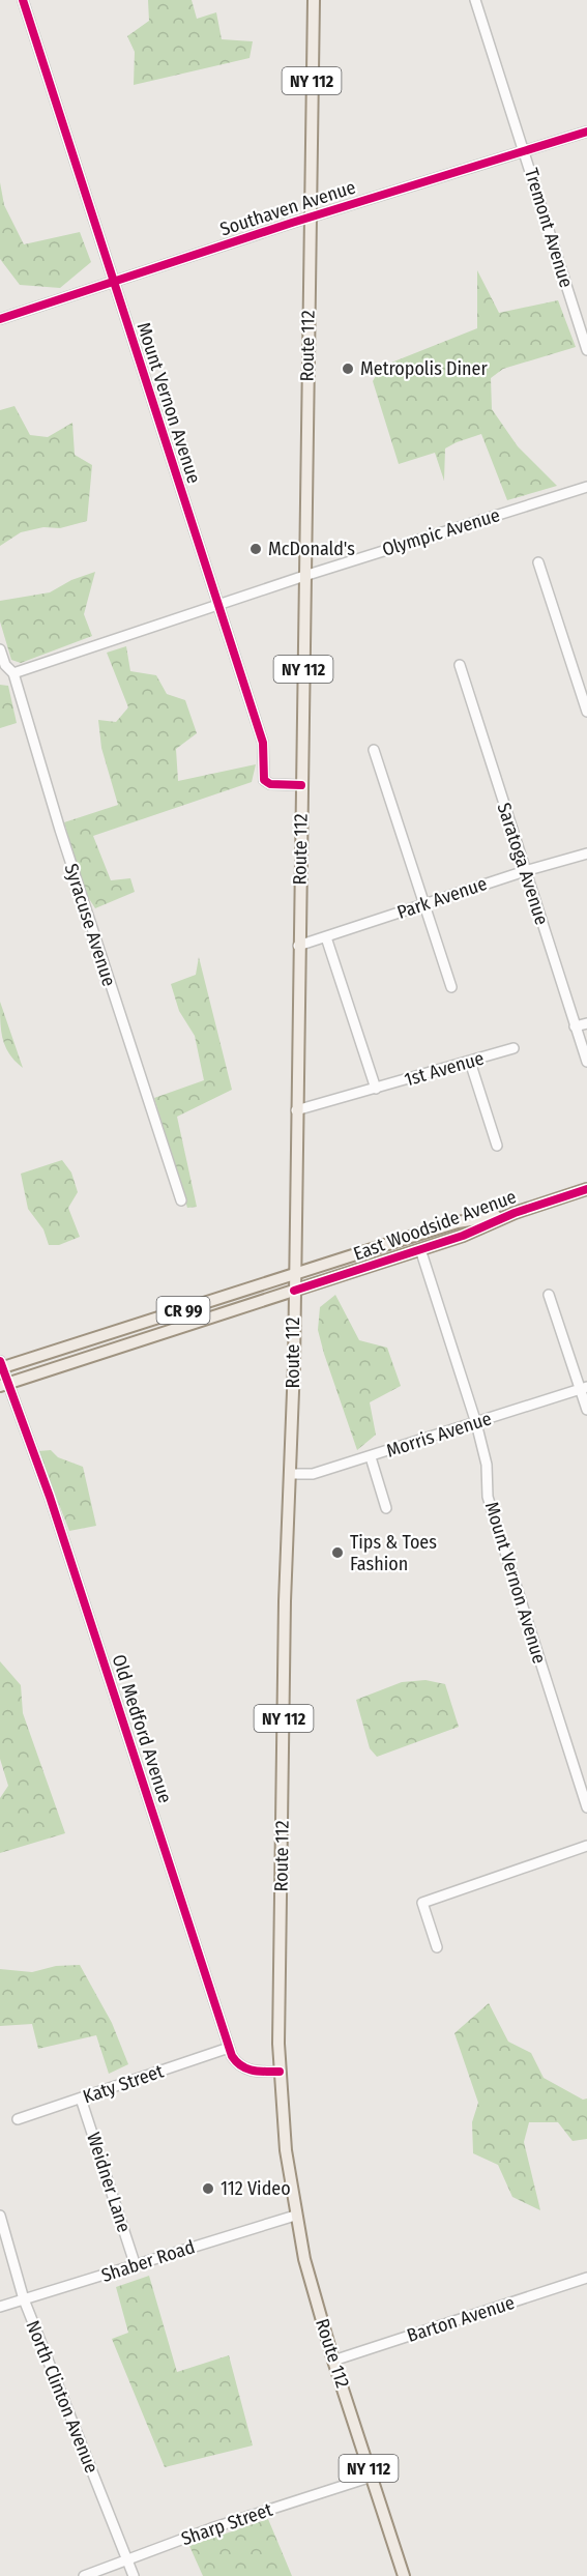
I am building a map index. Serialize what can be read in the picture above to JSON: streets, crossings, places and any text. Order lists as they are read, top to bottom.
{
  "streets": {
    "main road": [
      "NY 112",
      "Route 112",
      "East Woodside Avenue",
      "CR 99"
    ],
    "street": [
      "Southaven Avenue",
      "Tremont Avenue",
      "Mount Vernon Avenue",
      "Olympic Avenue",
      "Saratoga Avenue",
      "Park Avenue",
      "Syracuse Avenue",
      "1st Avenue",
      "Morris Avenue",
      "Old Medford Avenue",
      "Katy Street",
      "Weidner Lane",
      "Shaber Road",
      "Barton Avenue",
      "North Clinton Avenue",
      "Sharp Street"
    ]
  },
  "crossings": [
    ["Southaven Avenue", "Tremont Avenue"],
    ["Southaven Avenue", "Route 112"],
    ["Southaven Avenue", "Mount Vernon Avenue"],
    ["Route 112", "Mount Vernon Avenue"],
    ["Route 112", "Olympic Avenue"],
    ["Route 112", "Park Avenue"],
    ["Route 112", "1st Avenue"],
    ["Route 112", "East Woodside Avenue"],
    ["Route 112", "Morris Avenue"],
    ["Route 112", "Old Medford Avenue"],
    ["Route 112", "Shaber Road"],
    ["Route 112", "Barton Avenue"],
    ["Route 112", "Sharp Street"],
    ["Mount Vernon Avenue", "Olympic Avenue"],
    ["Mount Vernon Avenue", "East Woodside Avenue"],
    ["Mount Vernon Avenue", "Morris Avenue"],
    ["Olympic Avenue", "Syracuse Avenue"],
    ["Saratoga Avenue", "Park Avenue"],
    ["East Woodside Avenue", "Old Medford Avenue"],
    ["Old Medford Avenue", "Katy Street"],
    ["Katy Street", "Weidner Lane"],
    ["Weidner Lane", "Shaber Road"],
    ["Shaber Road", "North Clinton Avenue"],
    ["North Clinton Avenue", "Sharp Street"]
  ],
  "places": [
    "Metropolis Diner",
    "McDonald's",
    "Tips & Toes Fashion",
    "112 Video"
  ]
}
